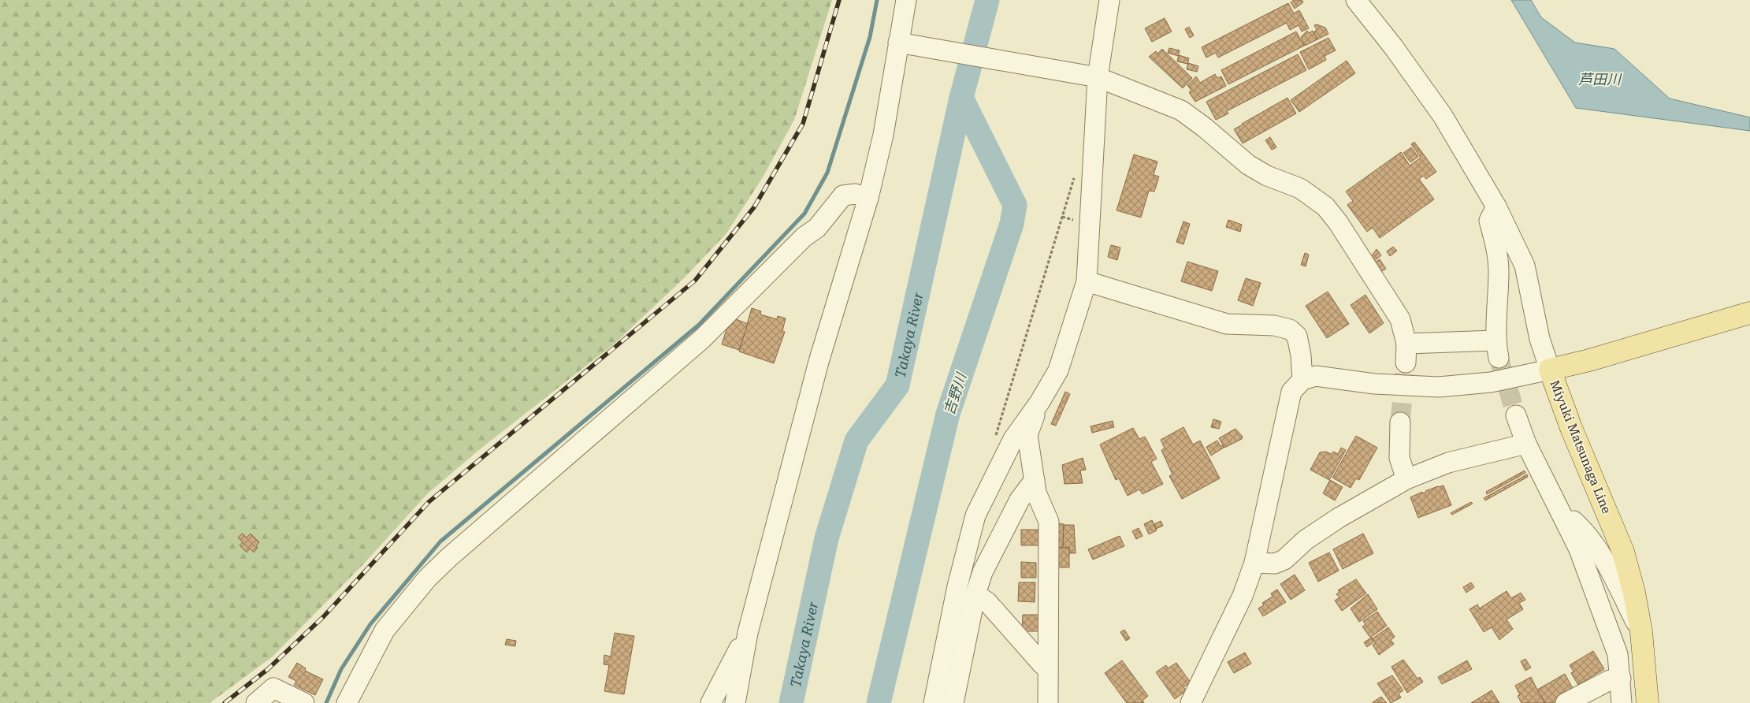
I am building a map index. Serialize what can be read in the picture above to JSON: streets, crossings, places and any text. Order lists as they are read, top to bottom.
{
  "streets": {
    "main road": ["Miyuki Matsunaga Line"]
  },
  "water": ["芦田川", "Takaya River", "吉野川"]
}
